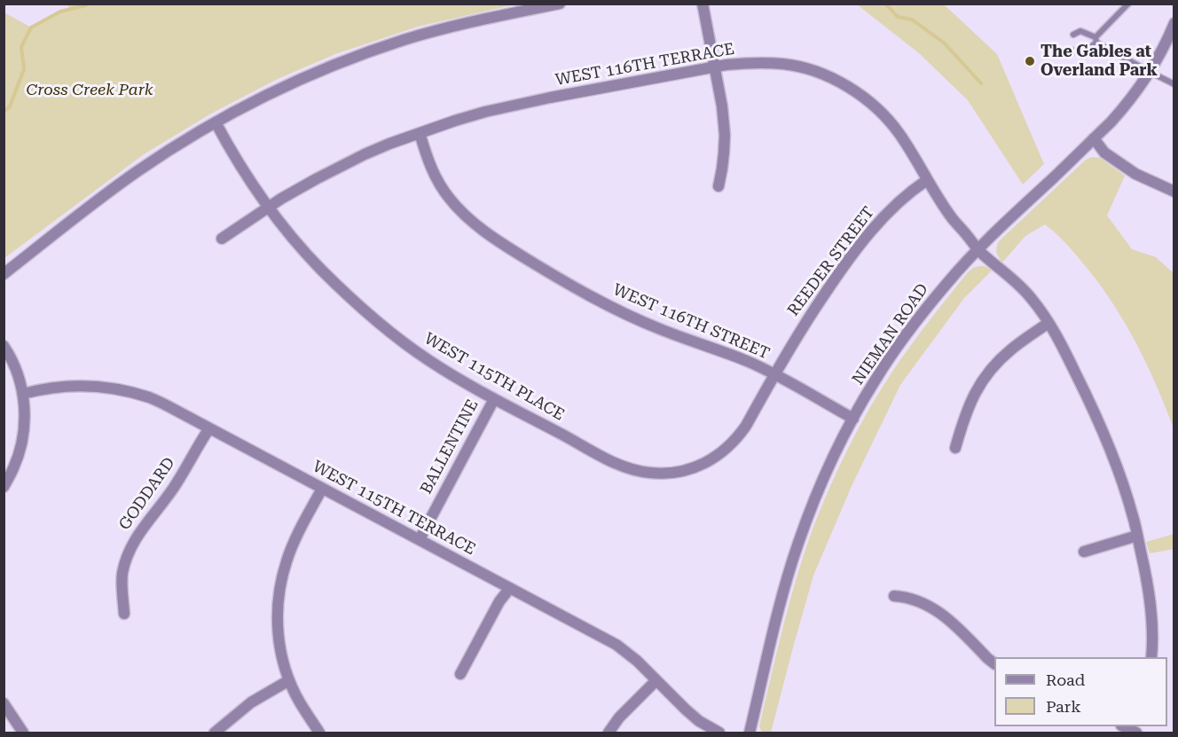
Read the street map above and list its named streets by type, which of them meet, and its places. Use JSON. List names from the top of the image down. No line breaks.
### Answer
{"streets":{"street":["WEST 116TH TERRACE","REEDER STREET","WEST 116TH STREET","NIEMAN ROAD","WEST 115TH PLACE","BALLENTINE","GODDARD","WEST 115TH TERRACE"]},"crossings":[["WEST 116TH TERRACE","REEDER STREET"],["WEST 116TH TERRACE","WEST 116TH STREET"],["WEST 116TH TERRACE","NIEMAN ROAD"],["WEST 116TH TERRACE","WEST 115TH PLACE"],["REEDER STREET","WEST 116TH STREET"],["REEDER STREET","WEST 115TH PLACE"],["WEST 116TH STREET","NIEMAN ROAD"],["WEST 116TH STREET","WEST 115TH PLACE"],["WEST 115TH PLACE","BALLENTINE"],["BALLENTINE","WEST 115TH TERRACE"],["GODDARD","WEST 115TH TERRACE"]],"parks":["Cross Creek Park"],"places":["The Gables at Overland Park"],"legend":["Road","Park"]}
